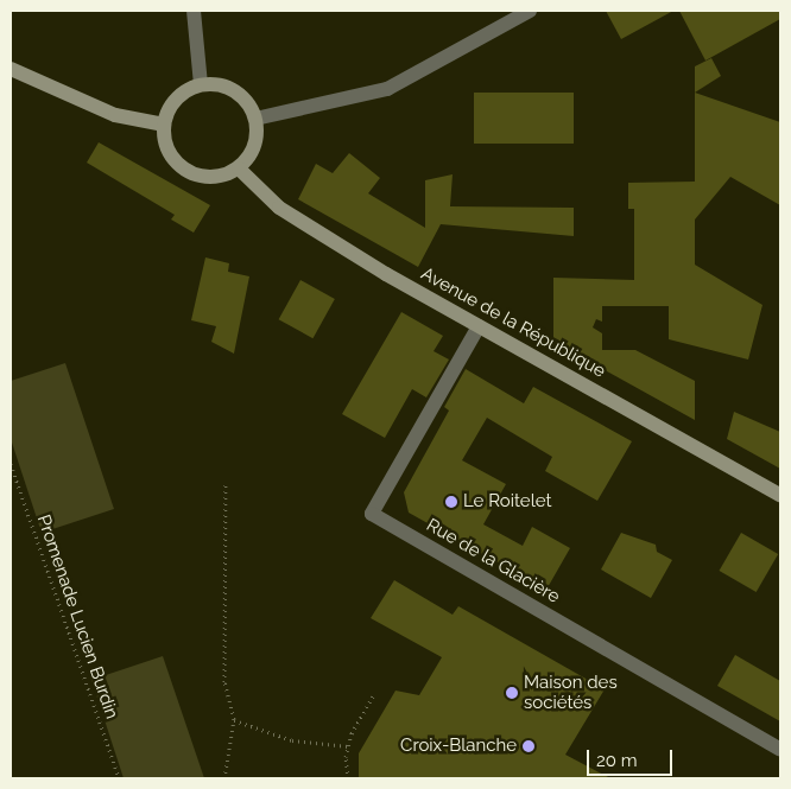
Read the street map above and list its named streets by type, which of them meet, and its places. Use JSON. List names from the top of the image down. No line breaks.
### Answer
{"streets":{"main road":["Avenue de la République"],"street":["Rue de la Glacière"],"path":["Promenade Lucien Burdin"]},"crossings":[["Avenue de la République","Rue de la Glacière"]],"places":["Le Roitelet","Maison des sociétés","Croix-Blanche"],"scale_bar":"20 m"}
